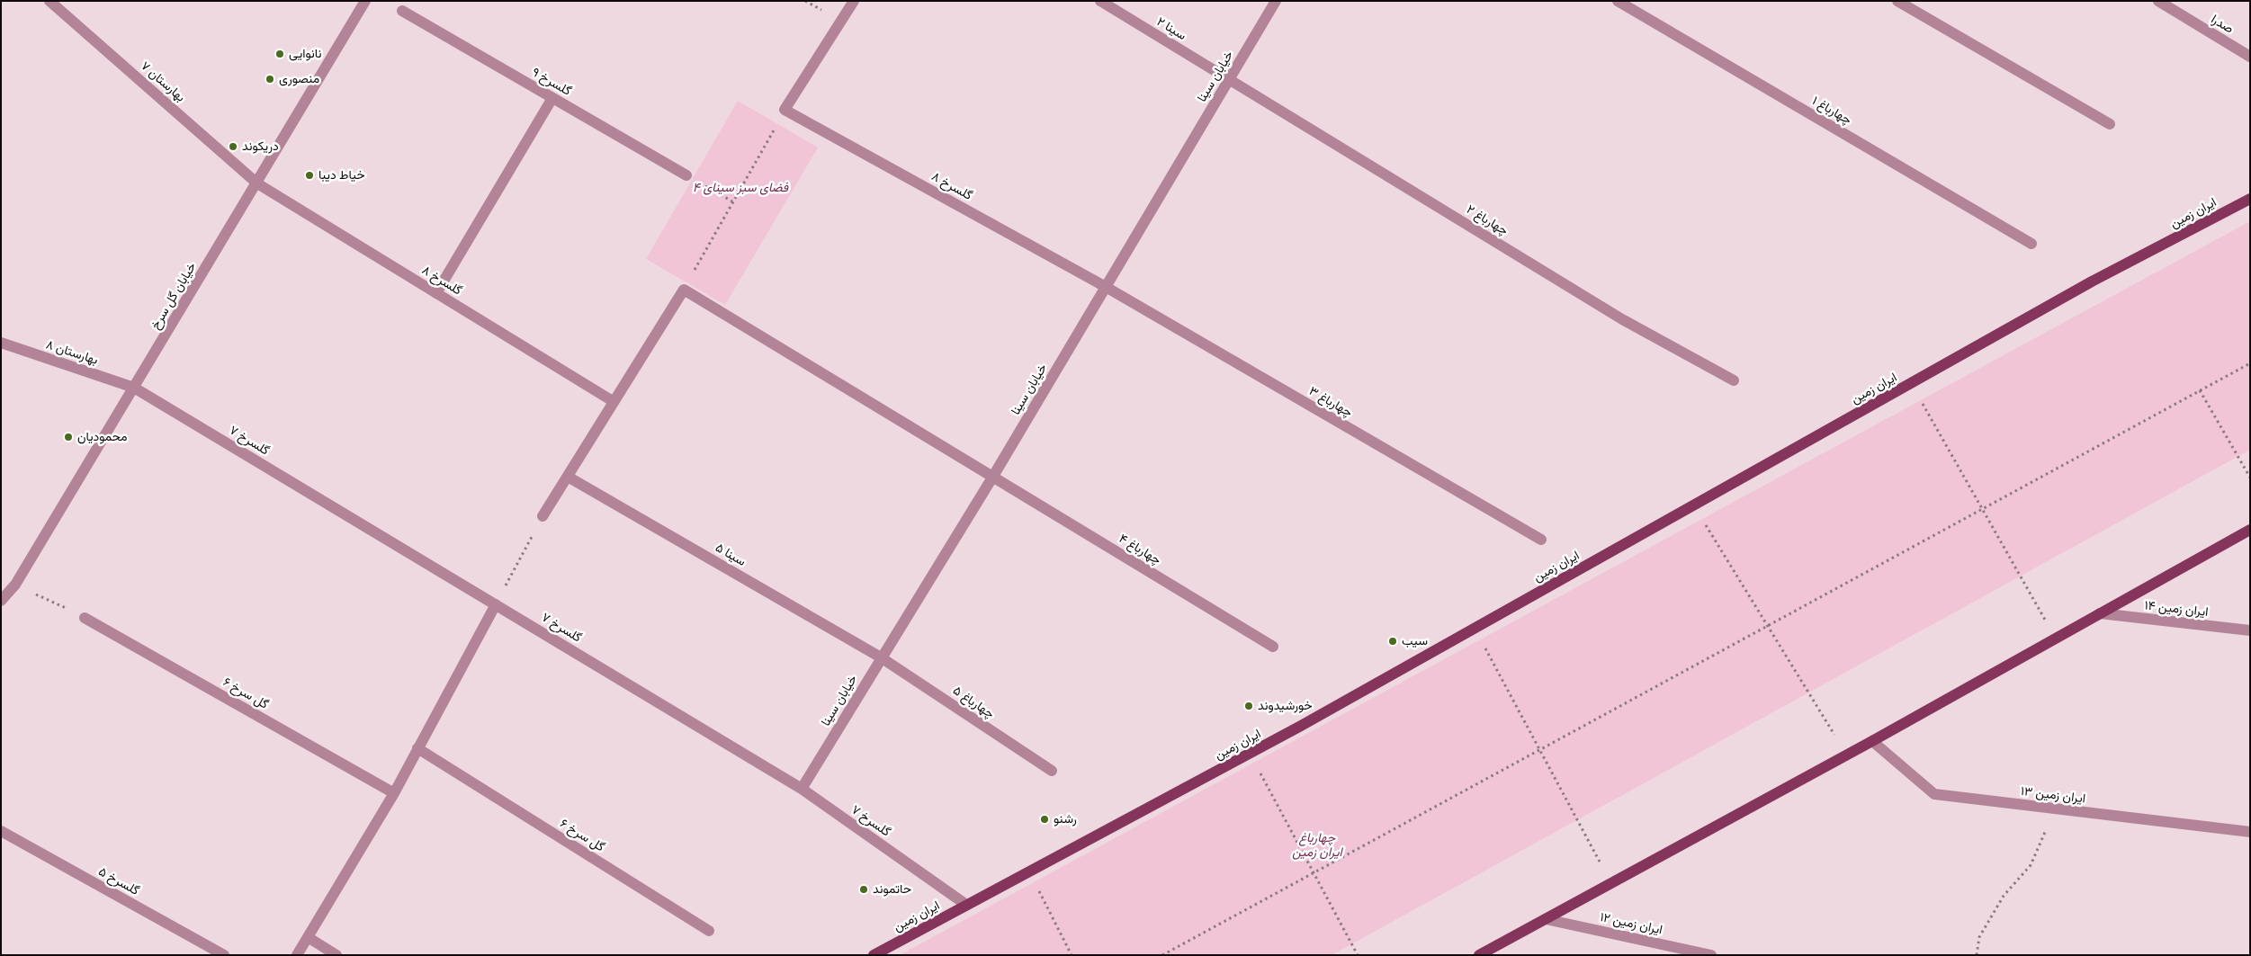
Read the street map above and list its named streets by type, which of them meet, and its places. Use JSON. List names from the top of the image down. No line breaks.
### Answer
{"streets":{"main road":["ایران زمین"],"street":["صدرا","سینا ۲","خیابان سینا","بهارستان ۷","گلسرخ ۹","چهارباغ ۱","گلسرخ ۸","چهارباغ ۲","خیابان گل سرخ","بهارستان ۸","چهارباغ ۳","گلسرخ ۷","چهارباغ ۴","سینا ۵","ایران زمین ۱۴","گل سرخ ۶","چهارباغ ۵","ایران زمین ۱۳","گلسرخ ۵","ایران زمین ۱۲"]},"crossings":[["سینا ۲","خیابان سینا"],["سینا ۲","چهارباغ ۲"],["خیابان سینا","گلسرخ ۸"],["خیابان سینا","چهارباغ ۲"],["خیابان سینا","چهارباغ ۳"],["خیابان سینا","گلسرخ ۷"],["خیابان سینا","چهارباغ ۴"],["خیابان سینا","سینا ۵"],["خیابان سینا","چهارباغ ۵"],["بهارستان ۷","گلسرخ ۸"],["بهارستان ۷","خیابان گل سرخ"],["گلسرخ ۸","خیابان گل سرخ"],["گلسرخ ۸","چهارباغ ۳"],["ایران زمین","گلسرخ ۷"],["خیابان گل سرخ","بهارستان ۸"],["خیابان گل سرخ","گلسرخ ۷"],["بهارستان ۸","گلسرخ ۷"],["سینا ۵","چهارباغ ۵"]],"parks":["فضای سبز سینای ۴","چهارباغ ایران زمین"],"places":["نانوایی","منصوری","دریکوند","خیاط دیبا","محمودیان","سیب","خورشیدوند","رشنو","حاتموند"]}
